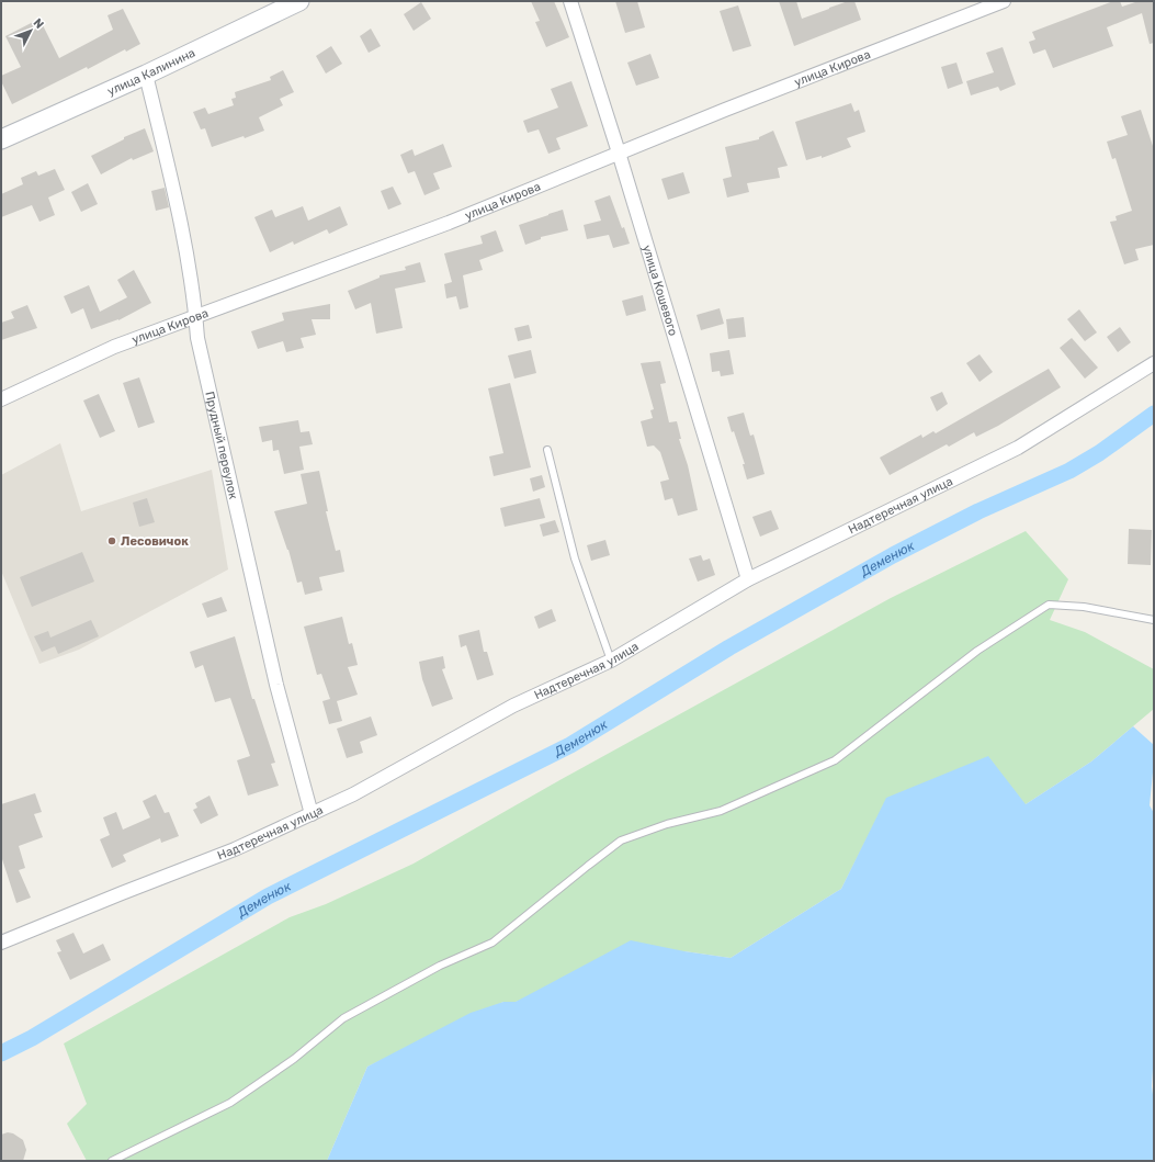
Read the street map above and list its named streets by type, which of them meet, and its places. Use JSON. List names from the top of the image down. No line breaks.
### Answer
{"streets":{"street":["улица Кирова","улица Калинина","улица Кошевого","Прудный переулок","Надтеречная улица"]},"crossings":[["улица Кирова","улица Кошевого"],["улица Кирова","Прудный переулок"],["улица Калинина","Прудный переулок"],["улица Кошевого","Надтеречная улица"],["Прудный переулок","Надтеречная улица"]],"water":["Деменюк"],"places":["Лесовичок"],"north":"top right"}
